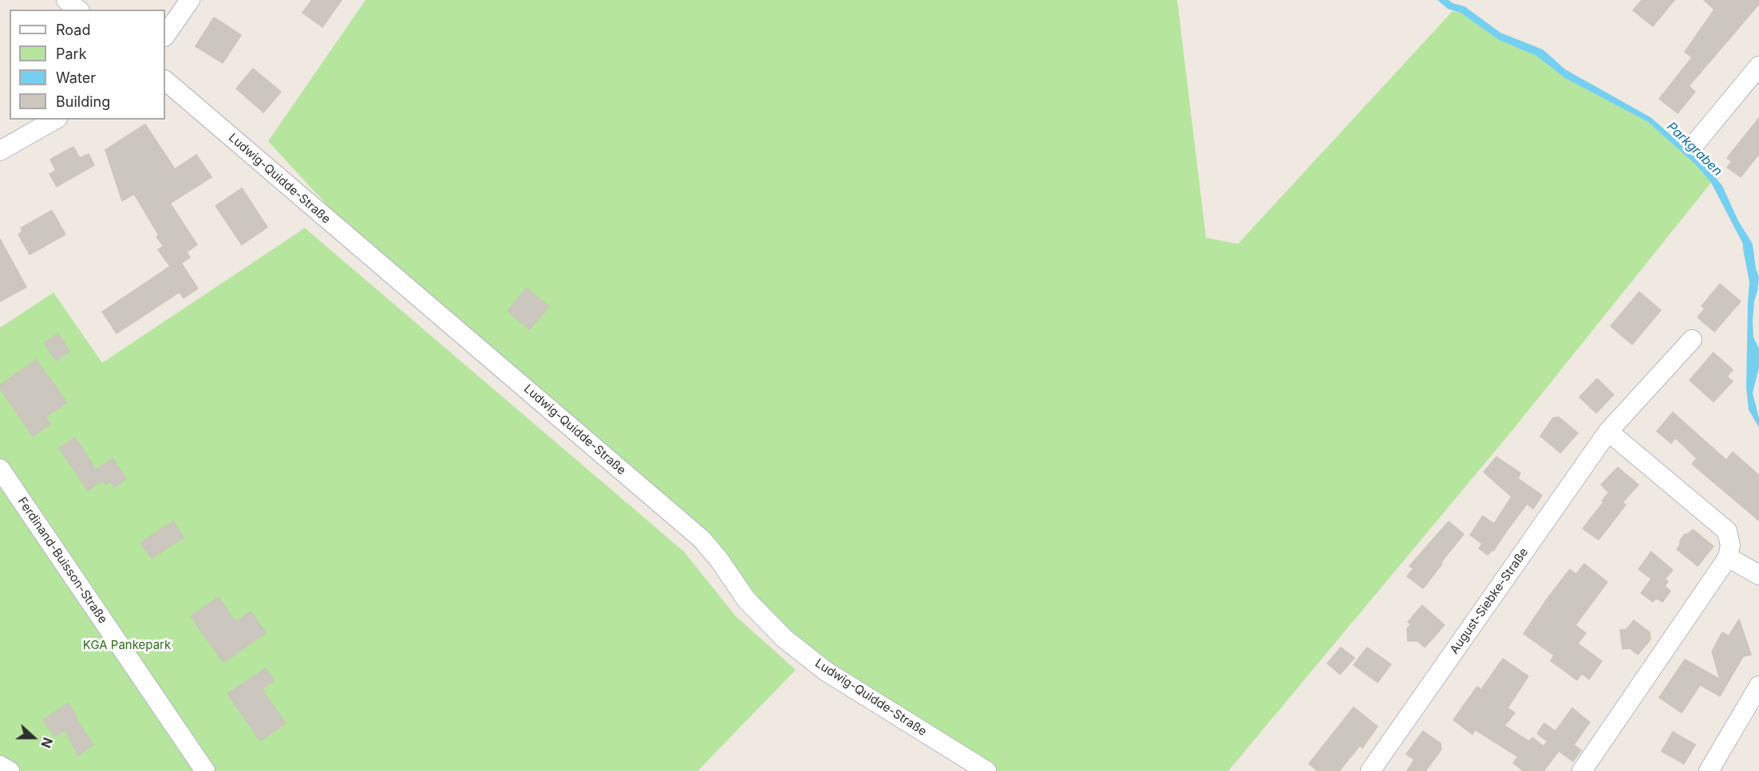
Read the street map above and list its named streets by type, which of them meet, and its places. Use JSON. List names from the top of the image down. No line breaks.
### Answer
{"streets":{"street":["Ludwig-Quidde-Straße","Ferdinand-Buisson-Straße","August-Siebke-Straße"]},"water":["Parkgraben"],"parks":["KGA Pankepark"],"legend":["Road","Park","Water","Building"],"north":"right"}
